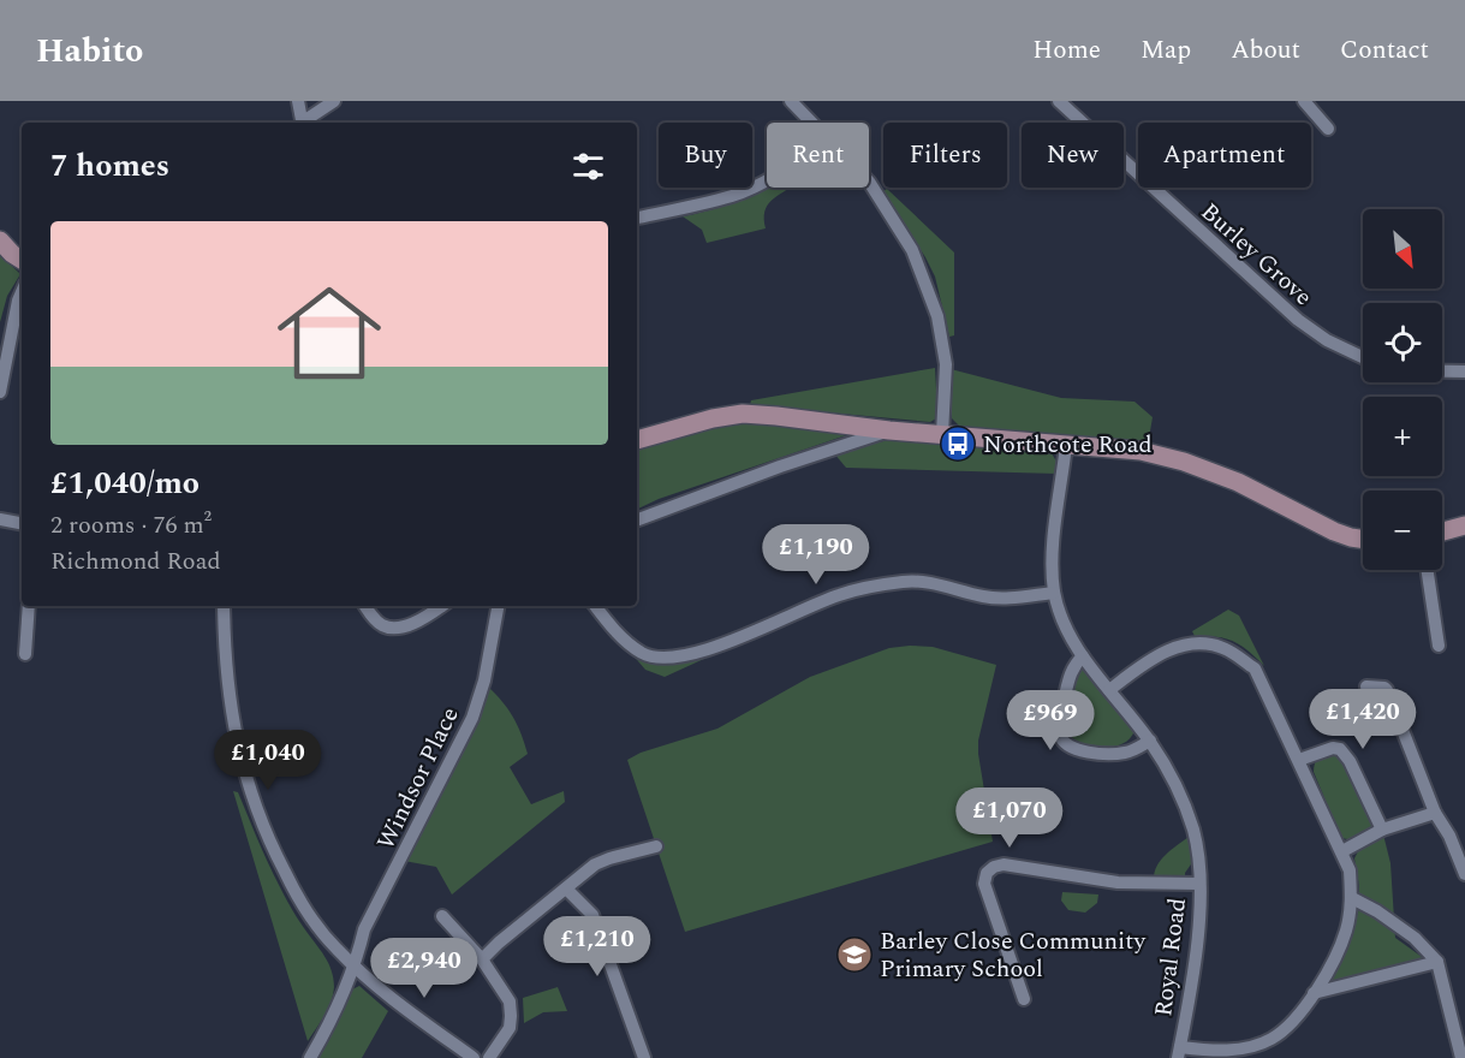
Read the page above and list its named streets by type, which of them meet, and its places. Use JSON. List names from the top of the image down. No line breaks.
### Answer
{"streets":{"street":["Burley Grove","Windsor Place","Royal Road"]},"places":{"bus stop":["Northcote Road"],"school or university":["Barley Close Community Primary School"]},"north":"bottom right","page":{"header":"Habito","nav":["Home","Map","About","Contact"],"chip":["Buy","Rent","Filters","New","Apartment"],"heading":"7 homes","map_buttons":["+","−"],"list":[{"name":"£1,040/mo","note":"2 rooms · 76 m² · Richmond Road"}],"price":["£1,190","£1,420","£969","£1,040","£1,070","£1,210","£2,940"]}}
